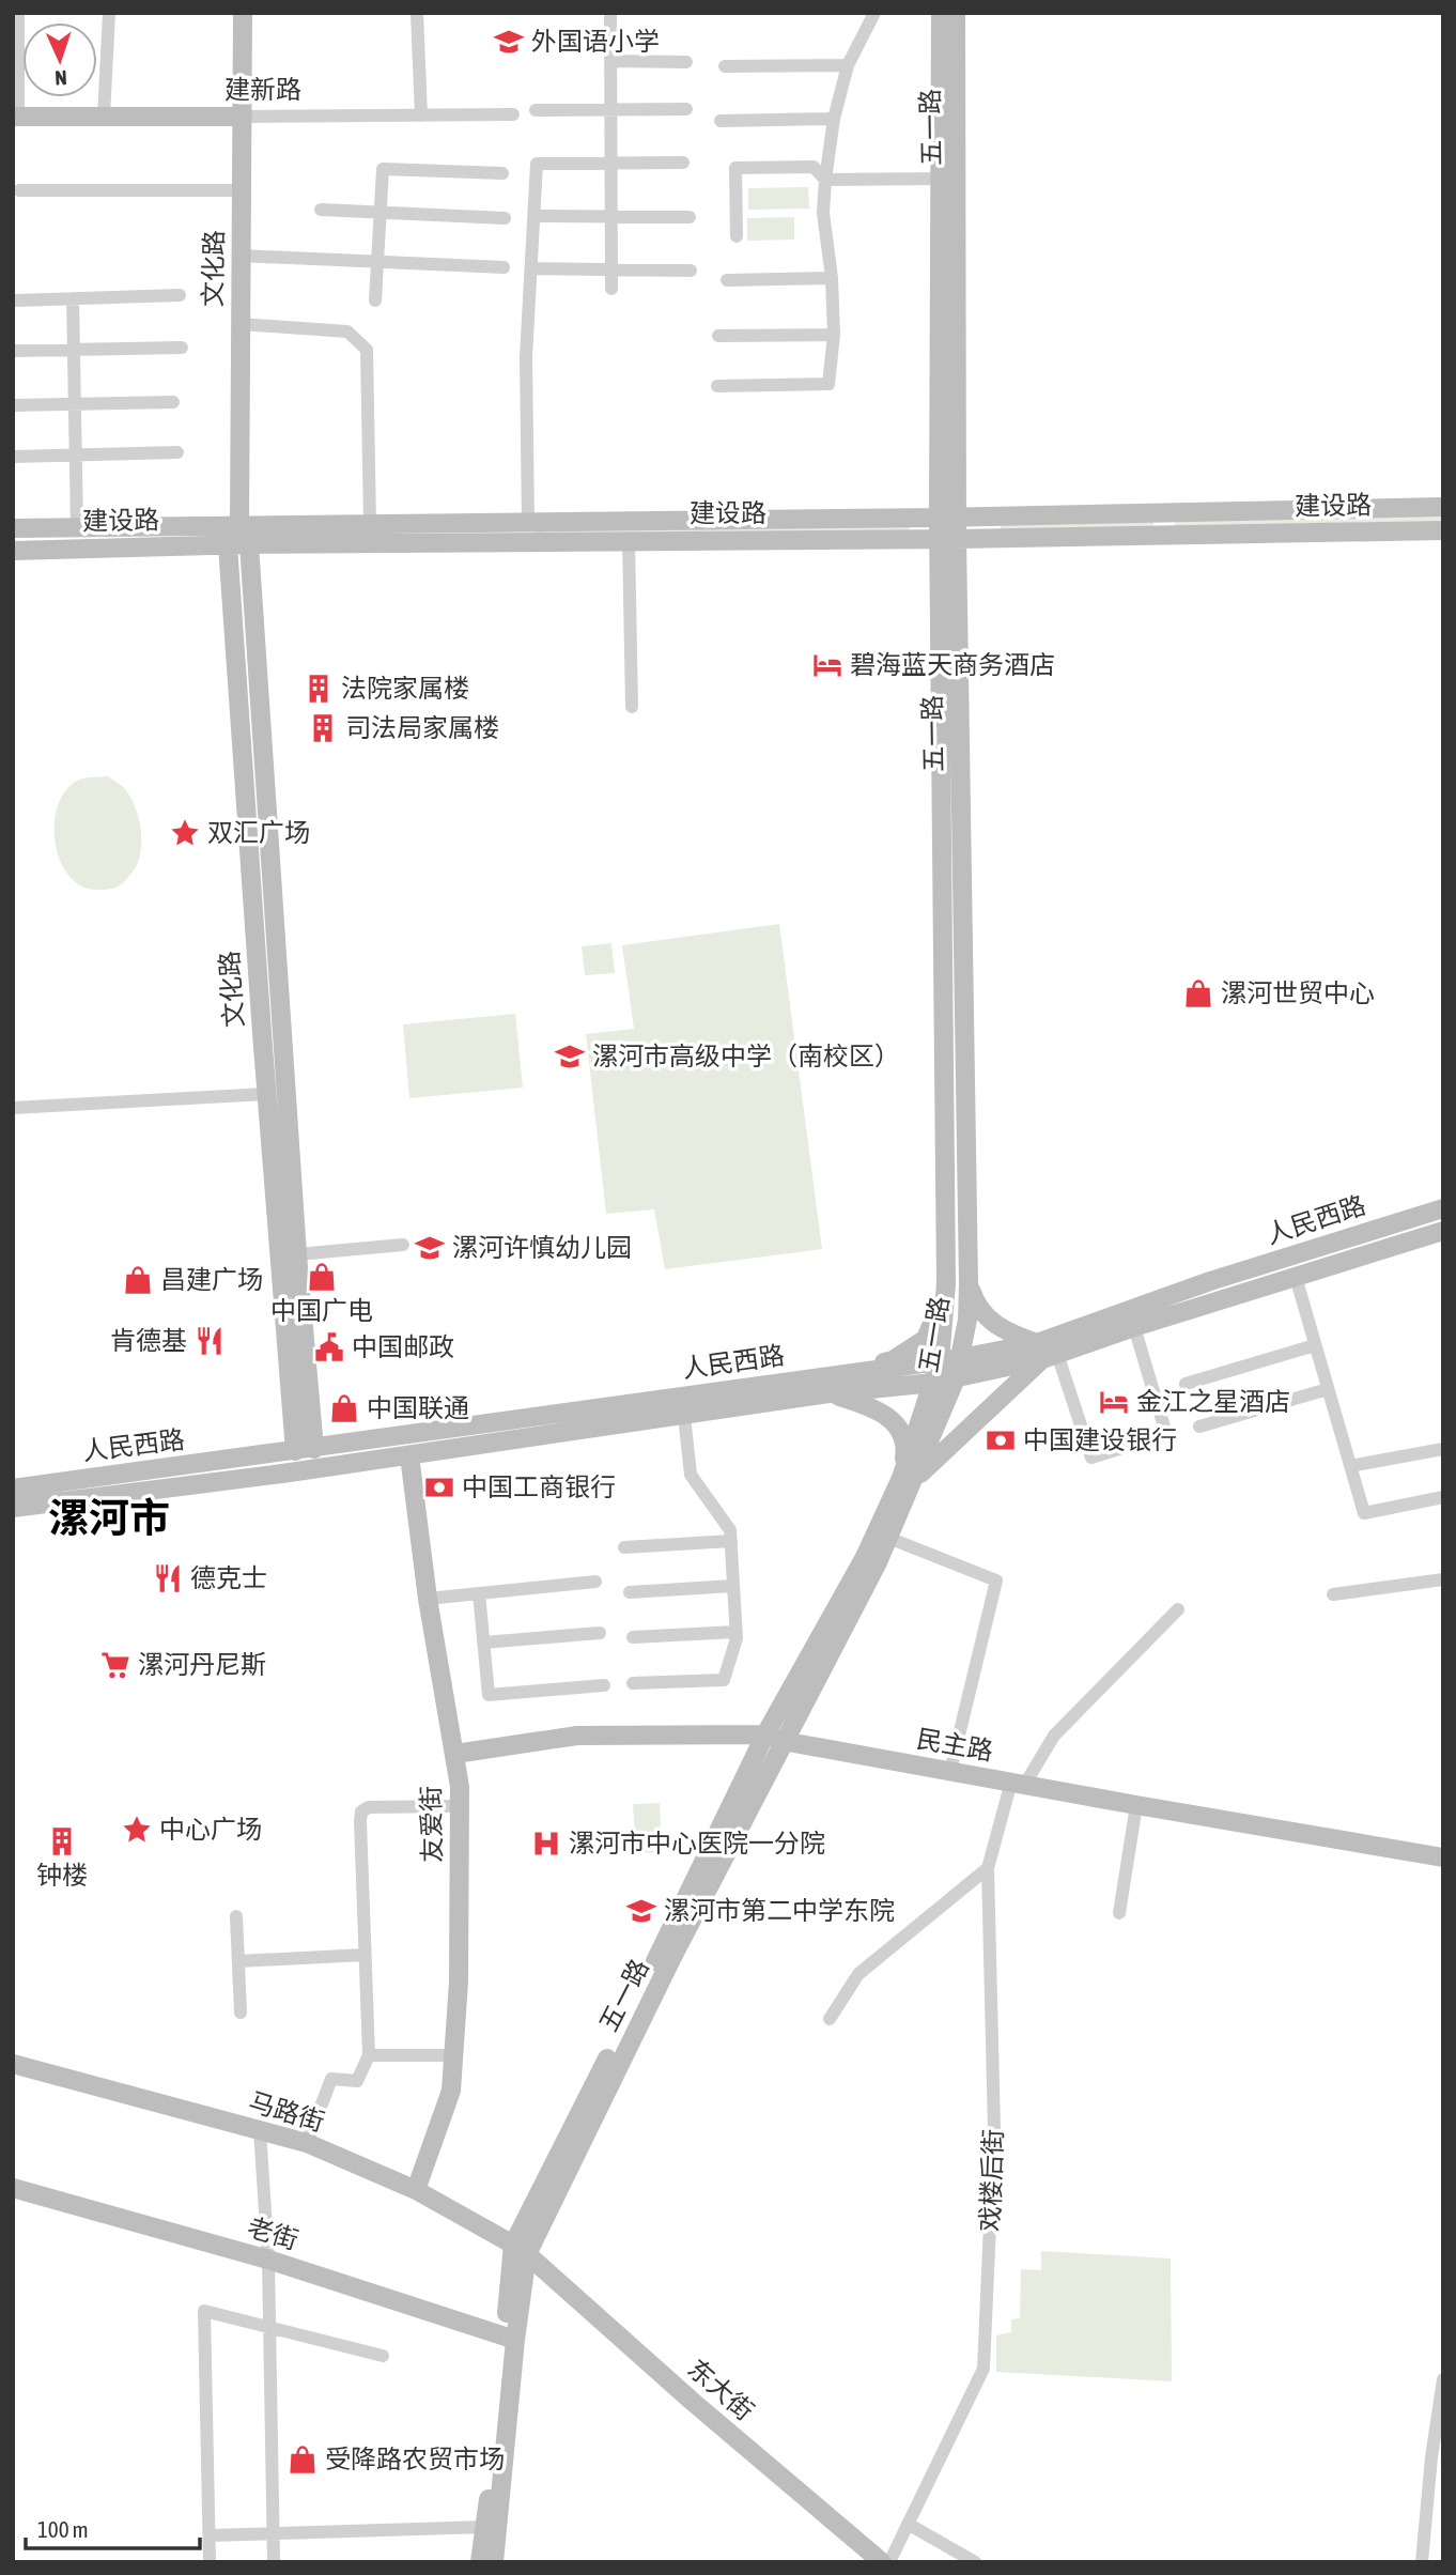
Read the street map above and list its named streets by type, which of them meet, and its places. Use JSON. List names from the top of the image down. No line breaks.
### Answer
{"streets":{"street":["建新路","五一路","文化路","建设路","人民西路","民主路","友爱街","马路街","戏楼后街","老街","东大街"]},"crossings":[["建新路","文化路"],["五一路","建设路"],["五一路","人民西路"],["五一路","民主路"],["五一路","马路街"],["五一路","老街"],["五一路","东大街"],["文化路","建设路"],["文化路","人民西路"],["人民西路","友爱街"],["民主路","友爱街"],["民主路","戏楼后街"],["友爱街","马路街"],["马路街","东大街"]],"districts":["漯河市"],"places":{"school or university":["外国语小学","漯河市高级中学（南校区）","漯河许慎幼儿园","漯河市第二中学东院"],"hotel":["碧海蓝天商务酒店","金江之星酒店"],"building":["法院家属楼","司法局家属楼","钟楼"],"place":["双汇广场","中心广场"],"shop":["漯河世贸中心","中国广电","昌建广场","中国联通","受降路农贸市场"],"restaurant":["肯德基","德克士"],"public building":["中国邮政"],"bank":["中国建设银行","中国工商银行"],"supermarket":["漯河丹尼斯"],"hospital":["漯河市中心医院一分院"]},"scale_bar":"100 m","north":"bottom"}
